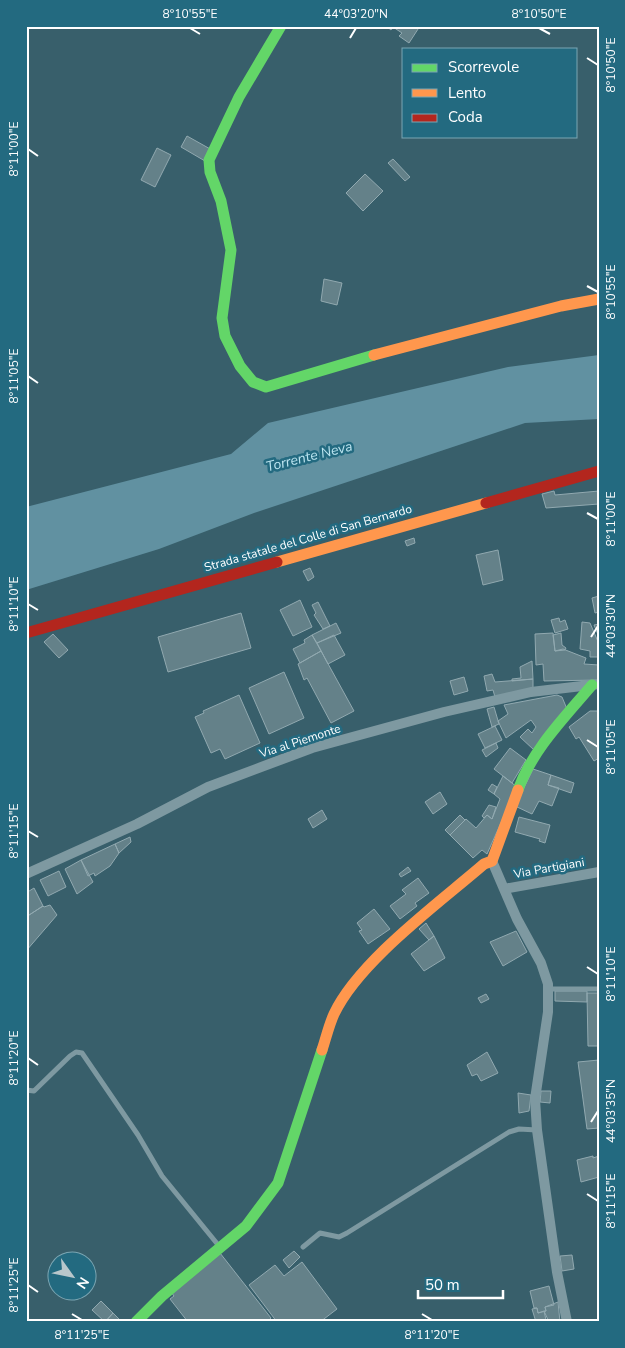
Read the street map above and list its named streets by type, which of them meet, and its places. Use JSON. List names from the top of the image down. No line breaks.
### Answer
{"streets":{"street":["Strada statale del Colle di San Bernardo","Via al Piemonte","Via Partigiani"]},"water":["Torrente Neva"],"legend":["Scorrevole","Lento","Coda"],"scale_bar":"50 m","north":"bottom right","coordinates":["8°10'55\"E","44°03'20\"N","8°10'50\"E","8°11'00\"E","8°11'05\"E","8°11'10\"E","44°03'30\"N","8°11'15\"E","8°11'20\"E","44°03'35\"N","8°11'25\"E"]}
